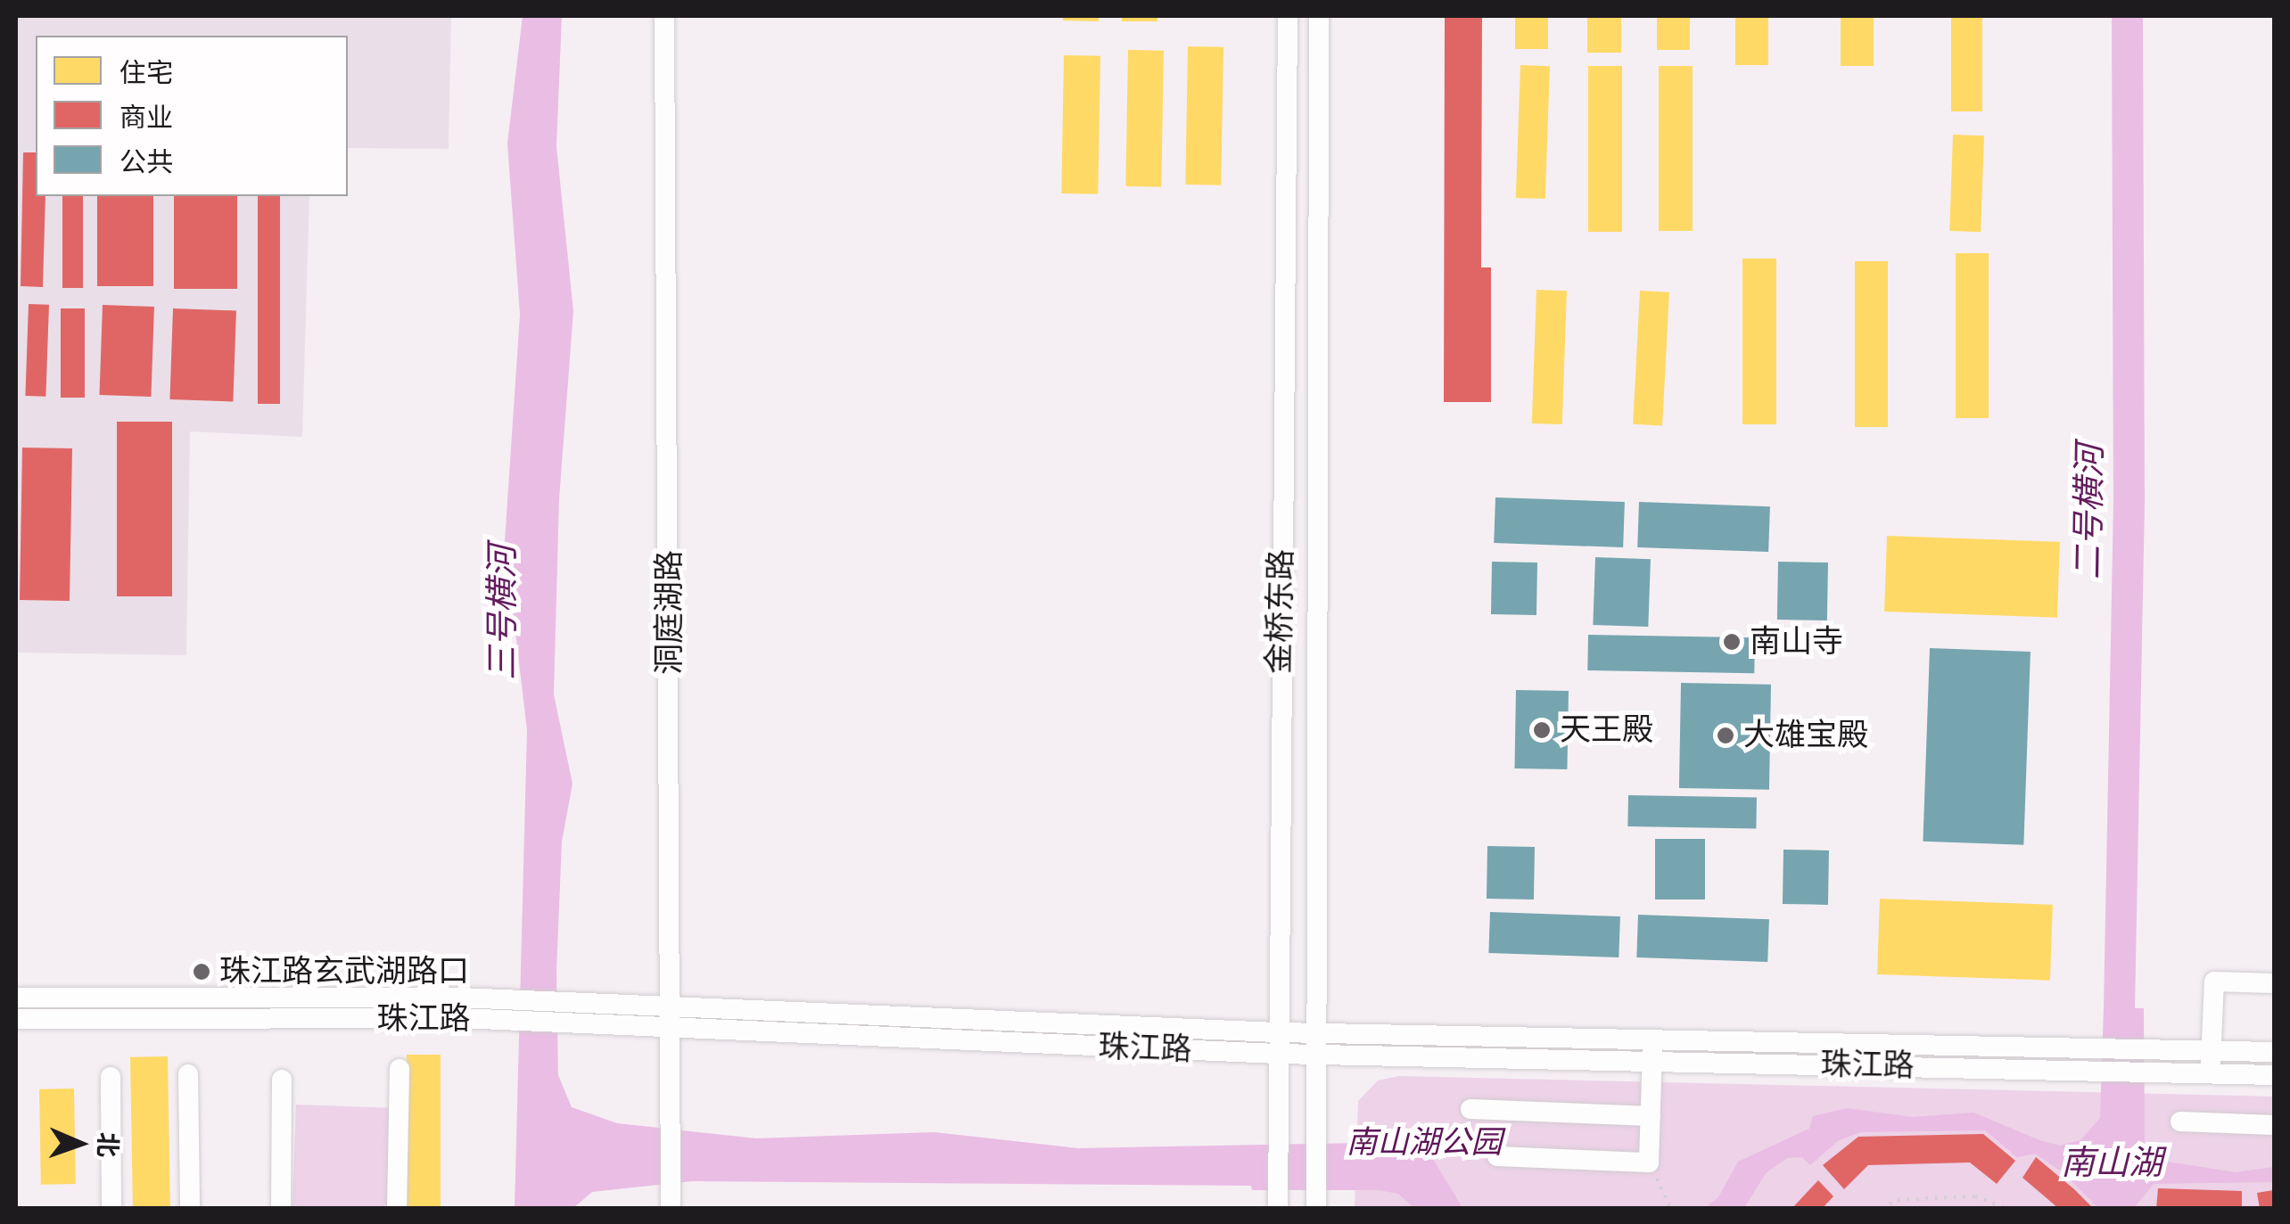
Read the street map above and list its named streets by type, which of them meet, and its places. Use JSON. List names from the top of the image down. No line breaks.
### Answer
{"streets":{"street":["金桥东路","洞庭湖路","珠江路"]},"crossings":[["金桥东路","珠江路"],["洞庭湖路","珠江路"]],"water":["二号横河","三号横河","南山湖"],"parks":["南山湖公园"],"places":["南山寺","天王殿","大雄宝殿","珠江路玄武湖路口"],"legend":["住宅","商业","公共"],"north":"right"}
